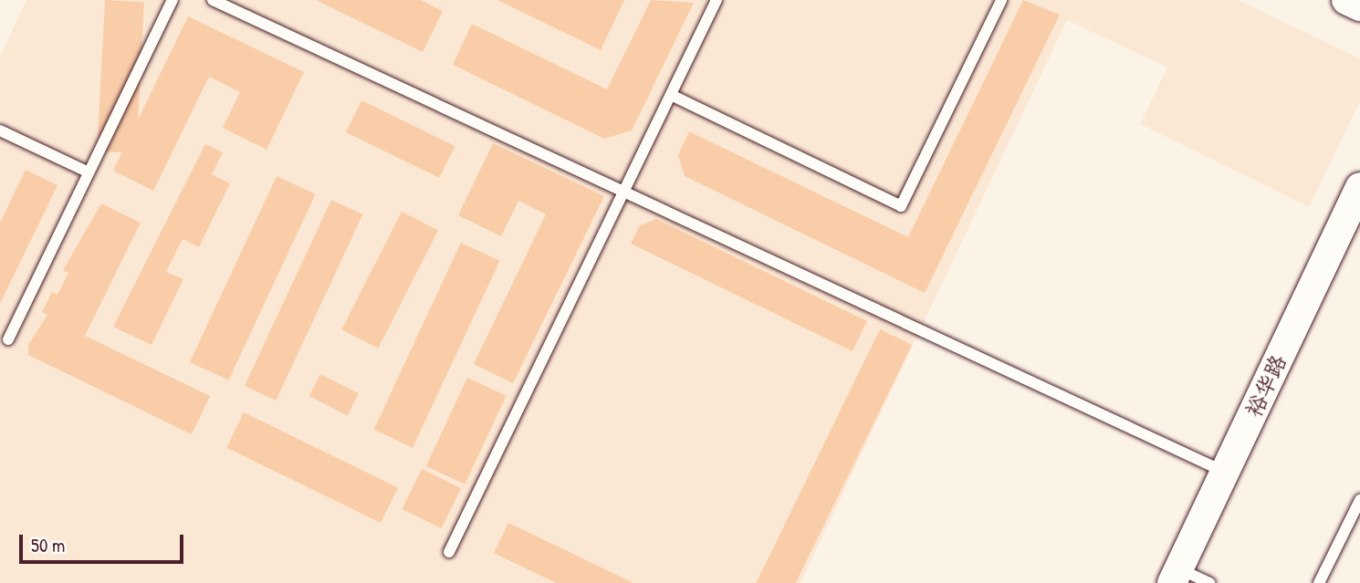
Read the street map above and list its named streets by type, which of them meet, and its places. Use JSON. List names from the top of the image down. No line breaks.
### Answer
{"streets":{"street":["裕华路"]},"scale_bar":"50 m"}
